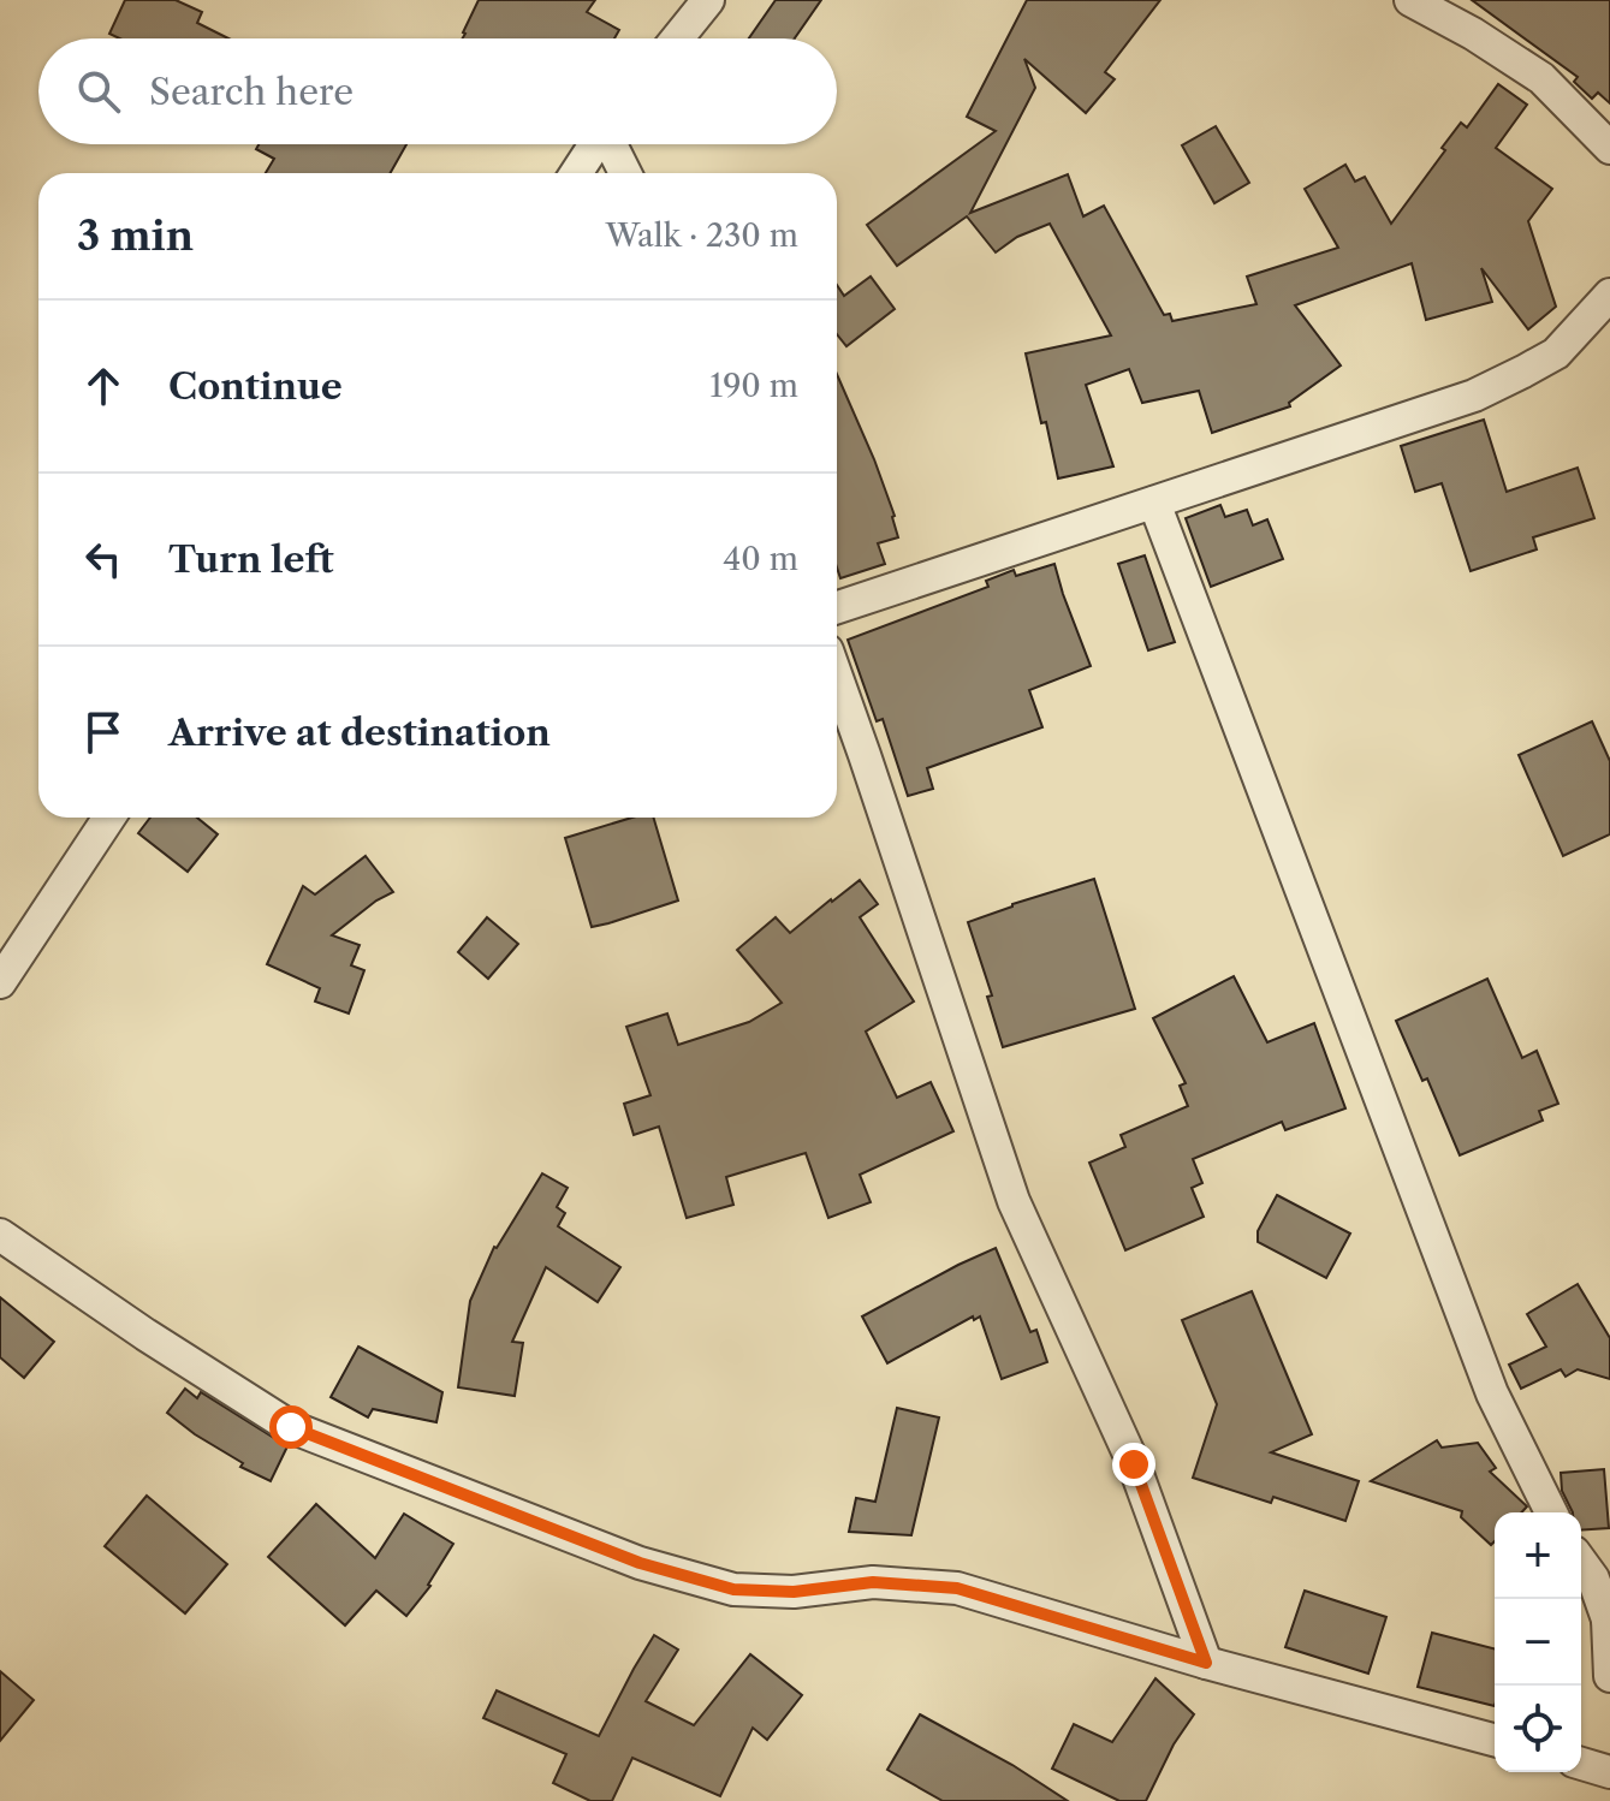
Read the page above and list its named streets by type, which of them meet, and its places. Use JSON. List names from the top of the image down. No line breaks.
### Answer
{"page":{"search":"Search here","heading":["3 min","Walk · 230 m"],"list":[["Continue","190 m"],["Turn left","40 m"],"Arrive at destination"],"map_buttons":["+","−"]}}
